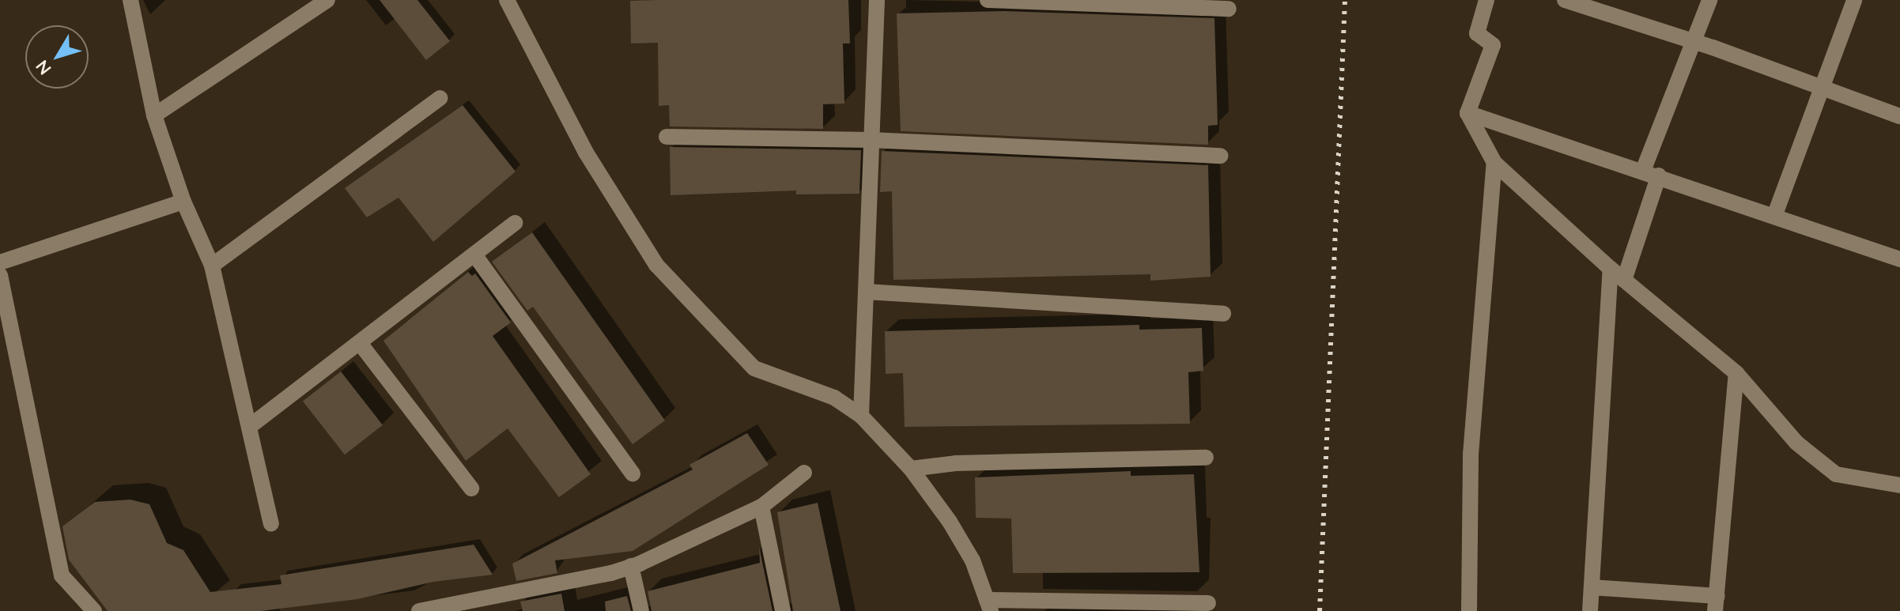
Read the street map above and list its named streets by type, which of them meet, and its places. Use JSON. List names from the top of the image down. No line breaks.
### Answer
{"north":"bottom left"}
